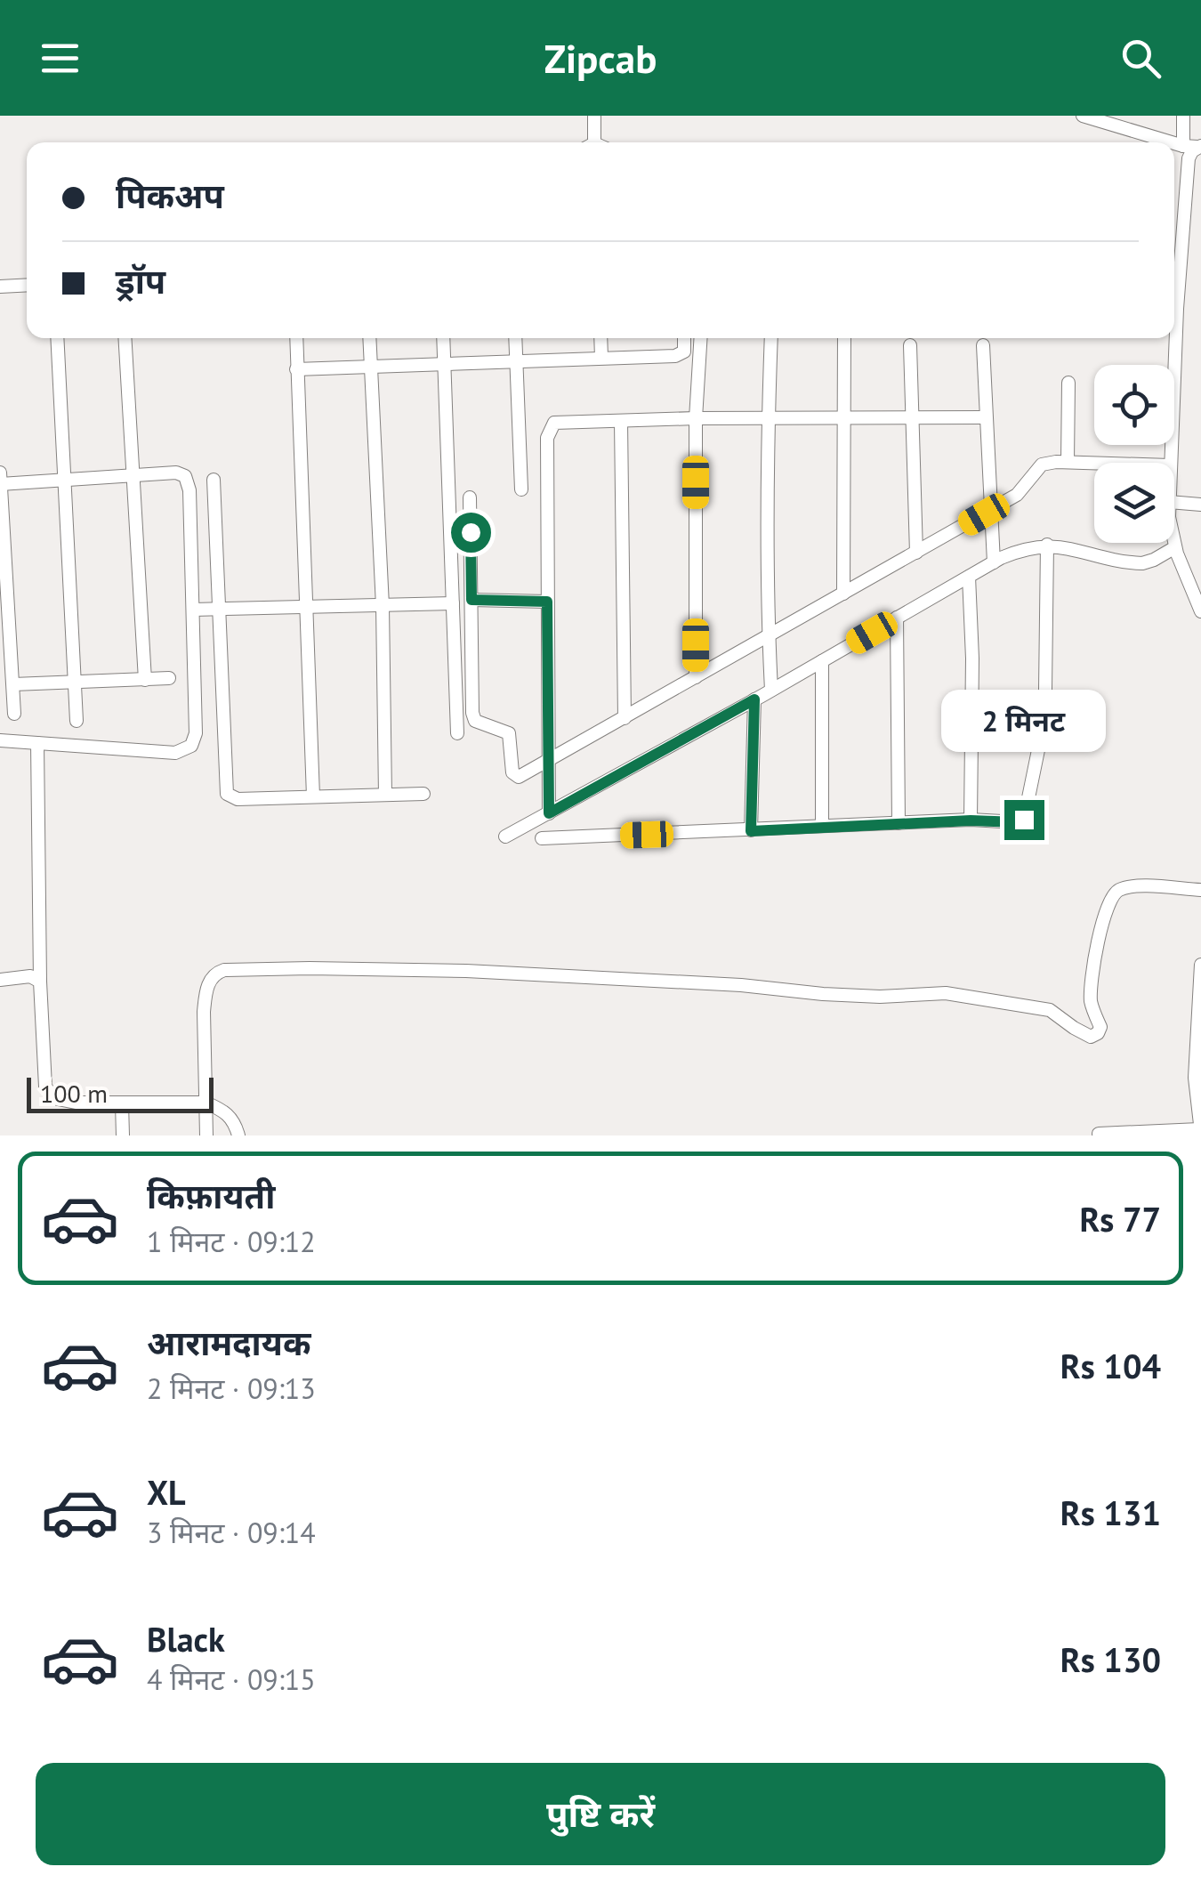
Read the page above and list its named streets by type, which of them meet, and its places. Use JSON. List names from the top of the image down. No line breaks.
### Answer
{"scale_bar":"100 m","page":{"header":"Zipcab","banner":["पिकअप","ड्रॉप"],"bubble":"2 मिनट","scale":"100 m","list":[{"name":"किफ़ायती","note":"1 मिनट · 09:12","value":"Rs 77"},{"name":"आरामदायक","note":"2 मिनट · 09:13","value":"Rs 104"},{"name":"XL","note":"3 मिनट · 09:14","value":"Rs 131"},{"name":"Black","note":"4 मिनट · 09:15","value":"Rs 130"}],"buttons":"पुष्टि करें"}}
